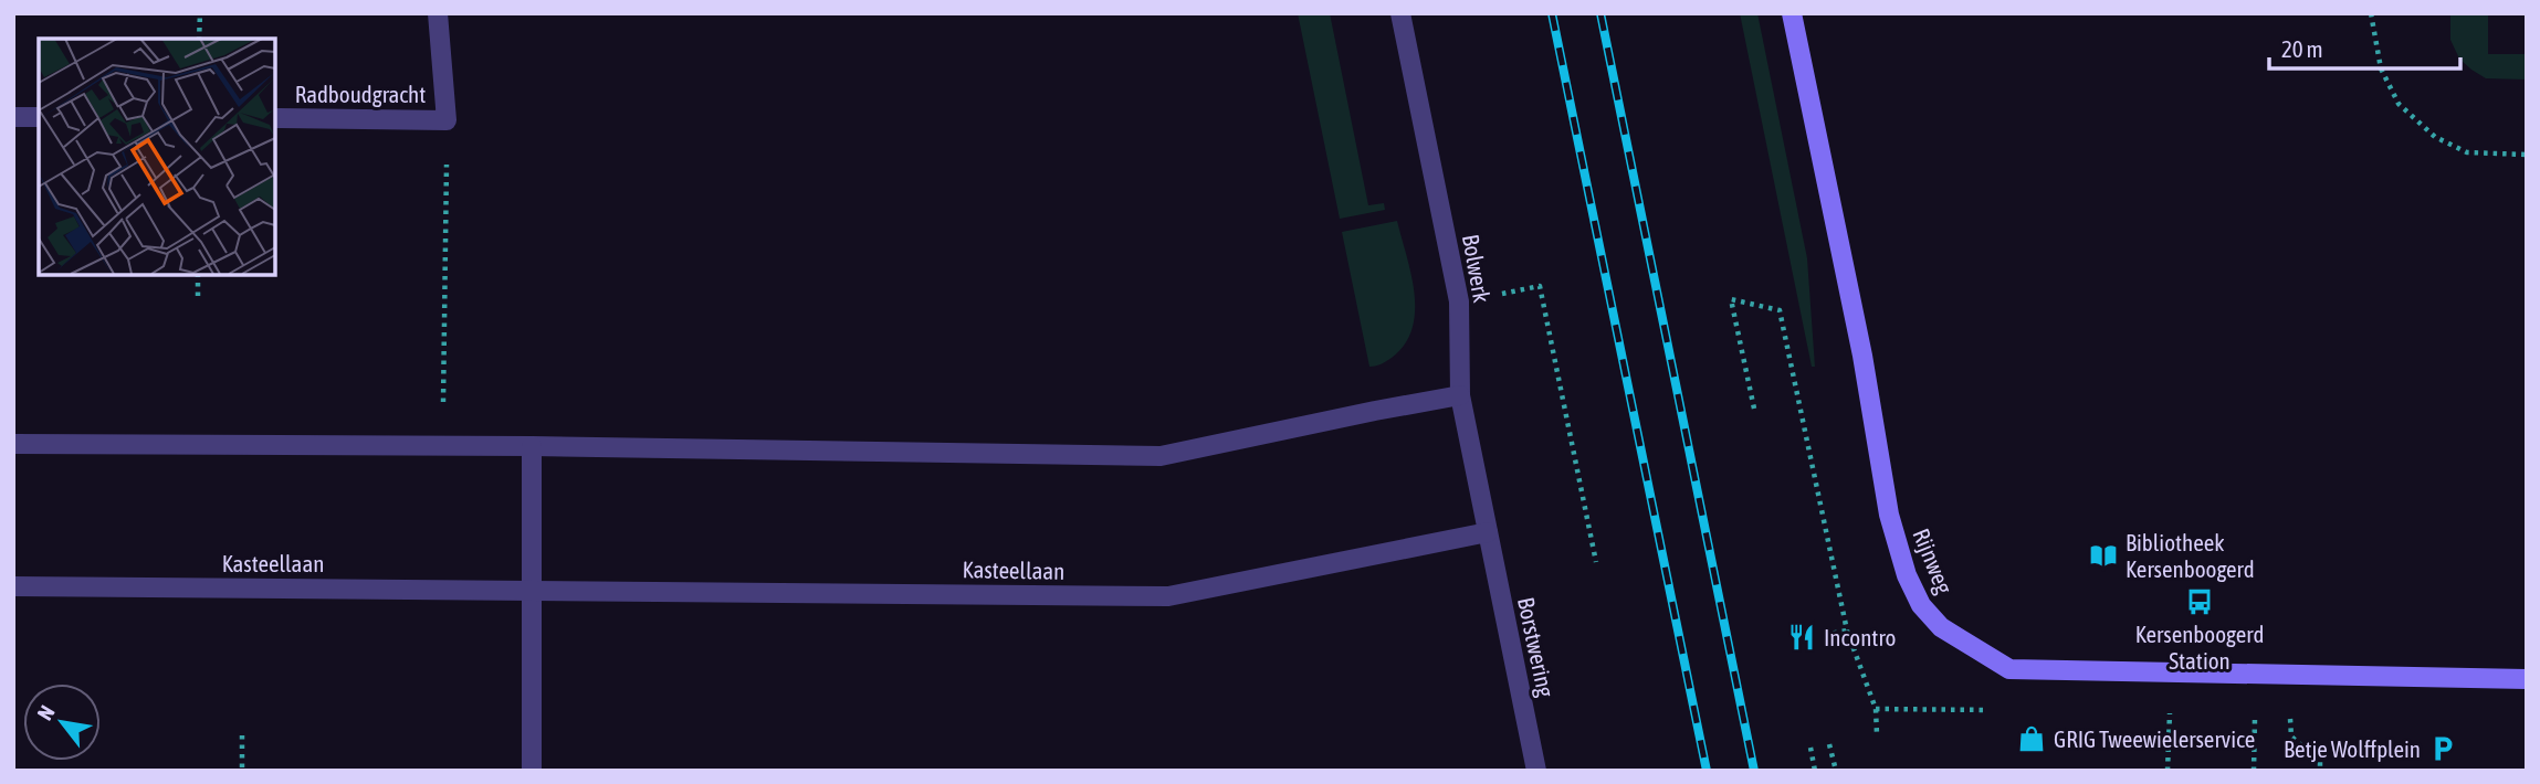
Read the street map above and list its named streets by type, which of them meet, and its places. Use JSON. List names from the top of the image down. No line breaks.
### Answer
{"streets":{"street":["Radboudgracht","Bolwerk","Rijnweg","Kasteellaan","Borstwering"]},"crossings":[["Bolwerk","Kasteellaan"],["Bolwerk","Borstwering"],["Kasteellaan","Borstwering"]],"places":{"library":["Bibliotheek Kersenboogerd"],"bus stop":["Kersenboogerd Station"],"restaurant":["Incontro"],"shop":["GRIG Tweewielerservice"],"parking":["Betje Wolffplein"]},"scale_bar":"20 m","north":"top left"}
